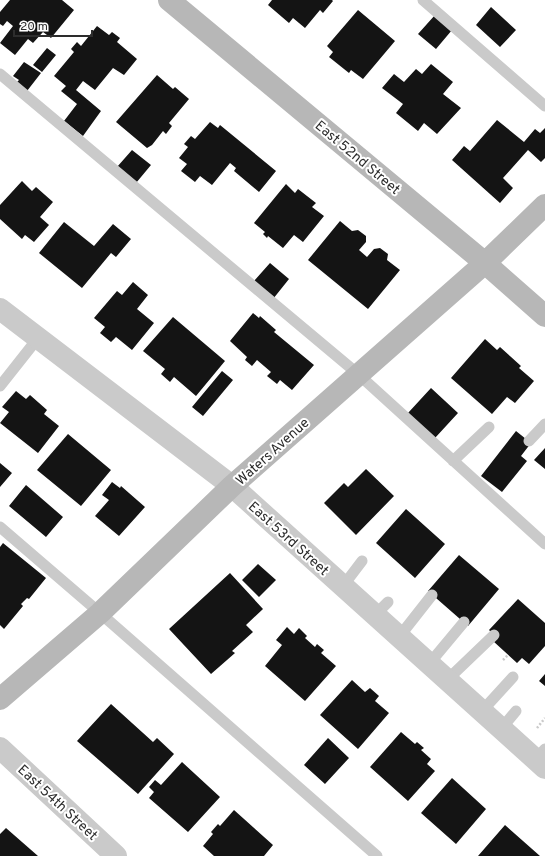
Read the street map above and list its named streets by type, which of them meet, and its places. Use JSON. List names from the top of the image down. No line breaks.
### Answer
{"streets":{"main road":["East 52nd Street","Waters Avenue"],"street":["East 53rd Street","East 54th Street"]},"crossings":[["East 52nd Street","Waters Avenue"],["Waters Avenue","East 53rd Street"]],"scale_bar":"20 m"}
